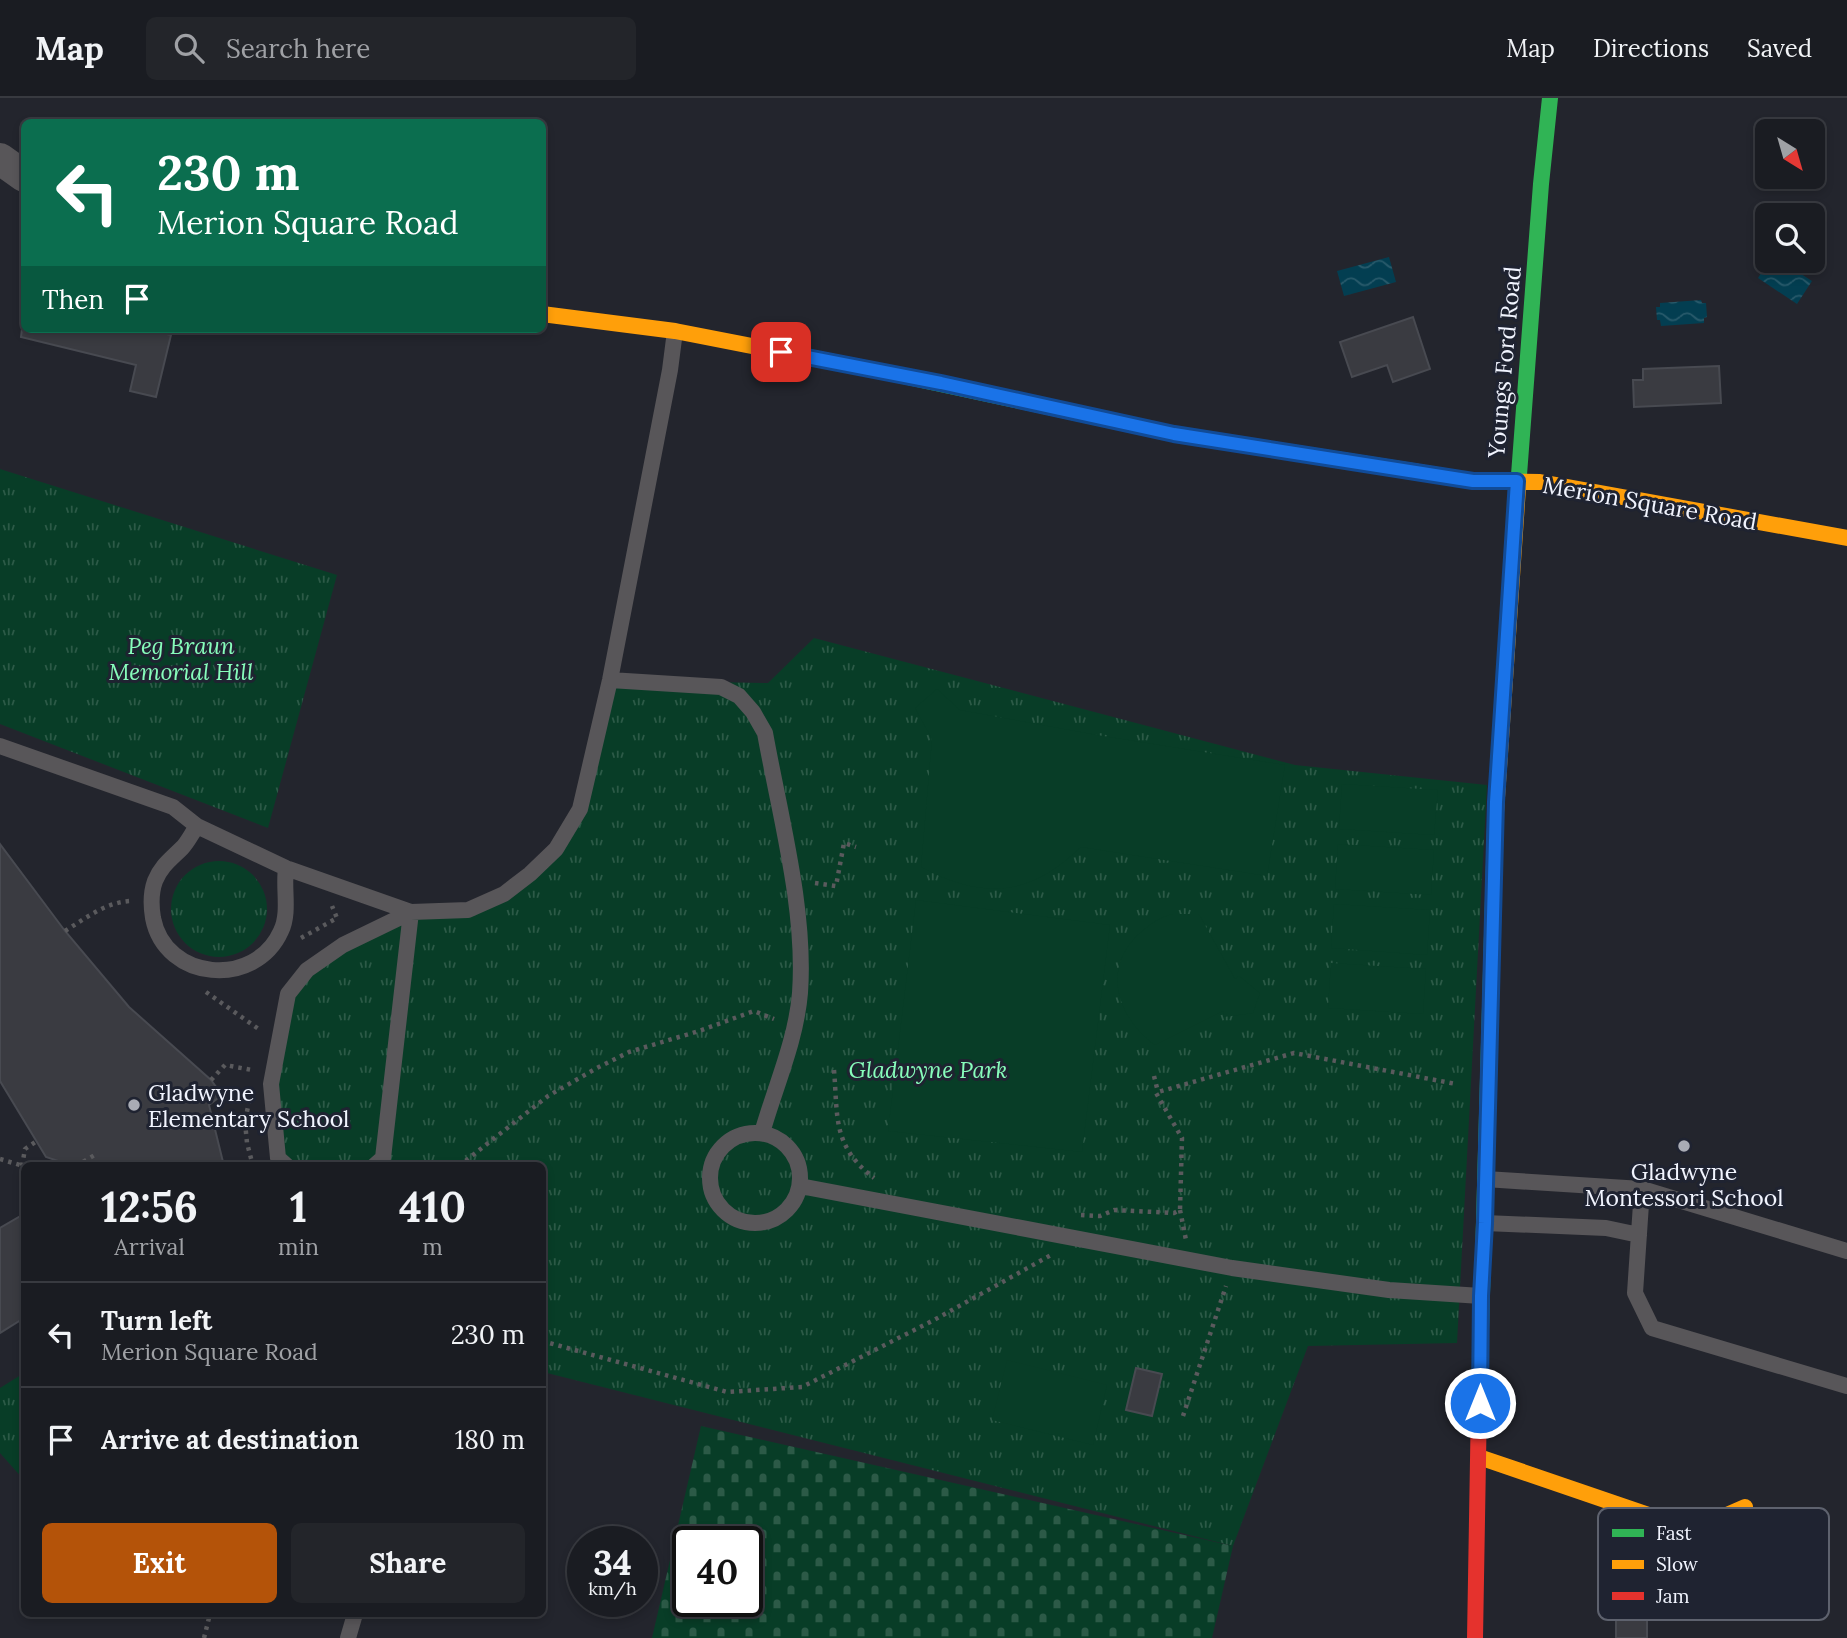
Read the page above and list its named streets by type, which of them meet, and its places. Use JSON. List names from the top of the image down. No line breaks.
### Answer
{"streets":{"street":["Youngs Ford Road","Merion Square Road"]},"crossings":[["Youngs Ford Road","Merion Square Road"]],"parks":["Peg Braun Memorial Hill","Gladwyne Park"],"places":["Gladwyne Elementary School","Gladwyne Montessori School"],"legend":["Fast","Slow","Jam"],"north":"bottom right","page":{"header":"Map","search":"Search here","nav":["Map","Directions","Saved"],"turn":["230 m","Merion Square Road"],"then":"Then","eta":["12:56","Arrival","1","min","410","m"],"list":[{"name":"Turn left","note":"Merion Square Road","value":"230 m"},{"name":"Arrive at destination","value":"180 m"}],"buttons":["Exit","Share"],"speed":"34 km/h","limit":"40"}}
